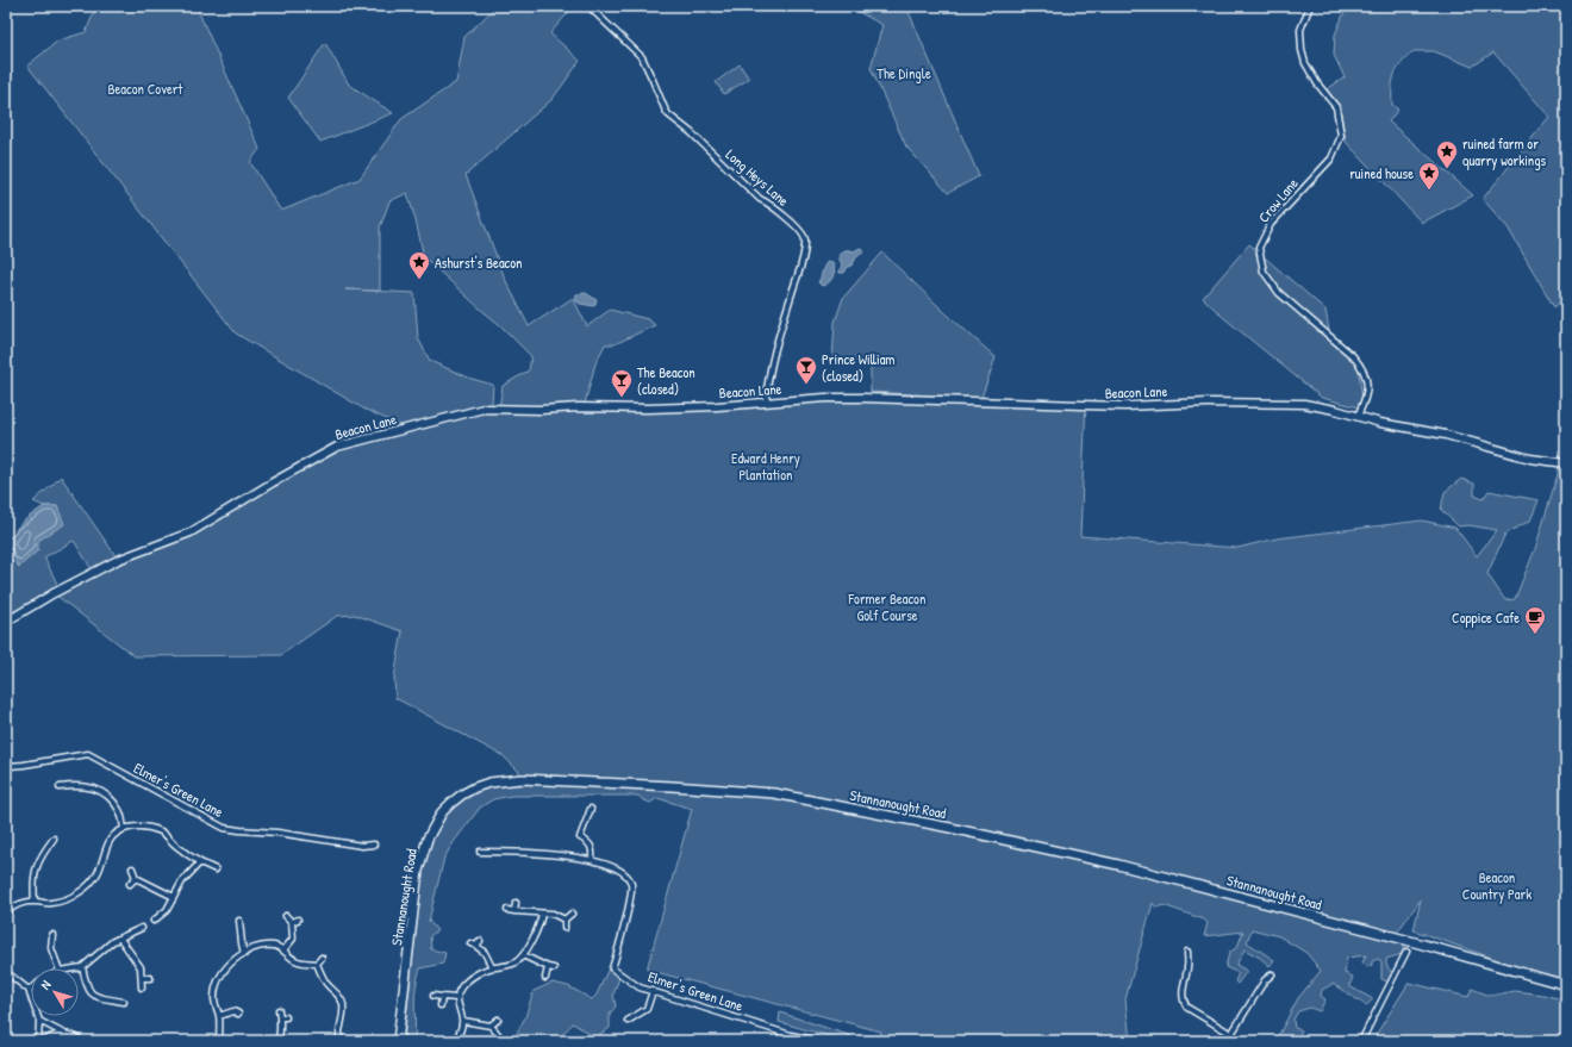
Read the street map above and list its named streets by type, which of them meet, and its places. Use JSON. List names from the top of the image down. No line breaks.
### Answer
{"streets":{"main road":["Stannanought Road"],"street":["Long Heys Lane","Crow Lane","Beacon Lane","Elmer's Green Lane"]},"crossings":[["Long Heys Lane","Beacon Lane"],["Crow Lane","Beacon Lane"]],"parks":["The Dingle","Beacon Covert","Edward Henry Plantation","Former Beacon Golf Course","Beacon Country Park"],"places":{"place":["ruined farm or quarry workings","ruined house","Ashurst's Beacon"],"bar":["Prince William (closed)","The Beacon (closed)"],"cafe":["Coppice Cafe"]},"north":"top left"}
